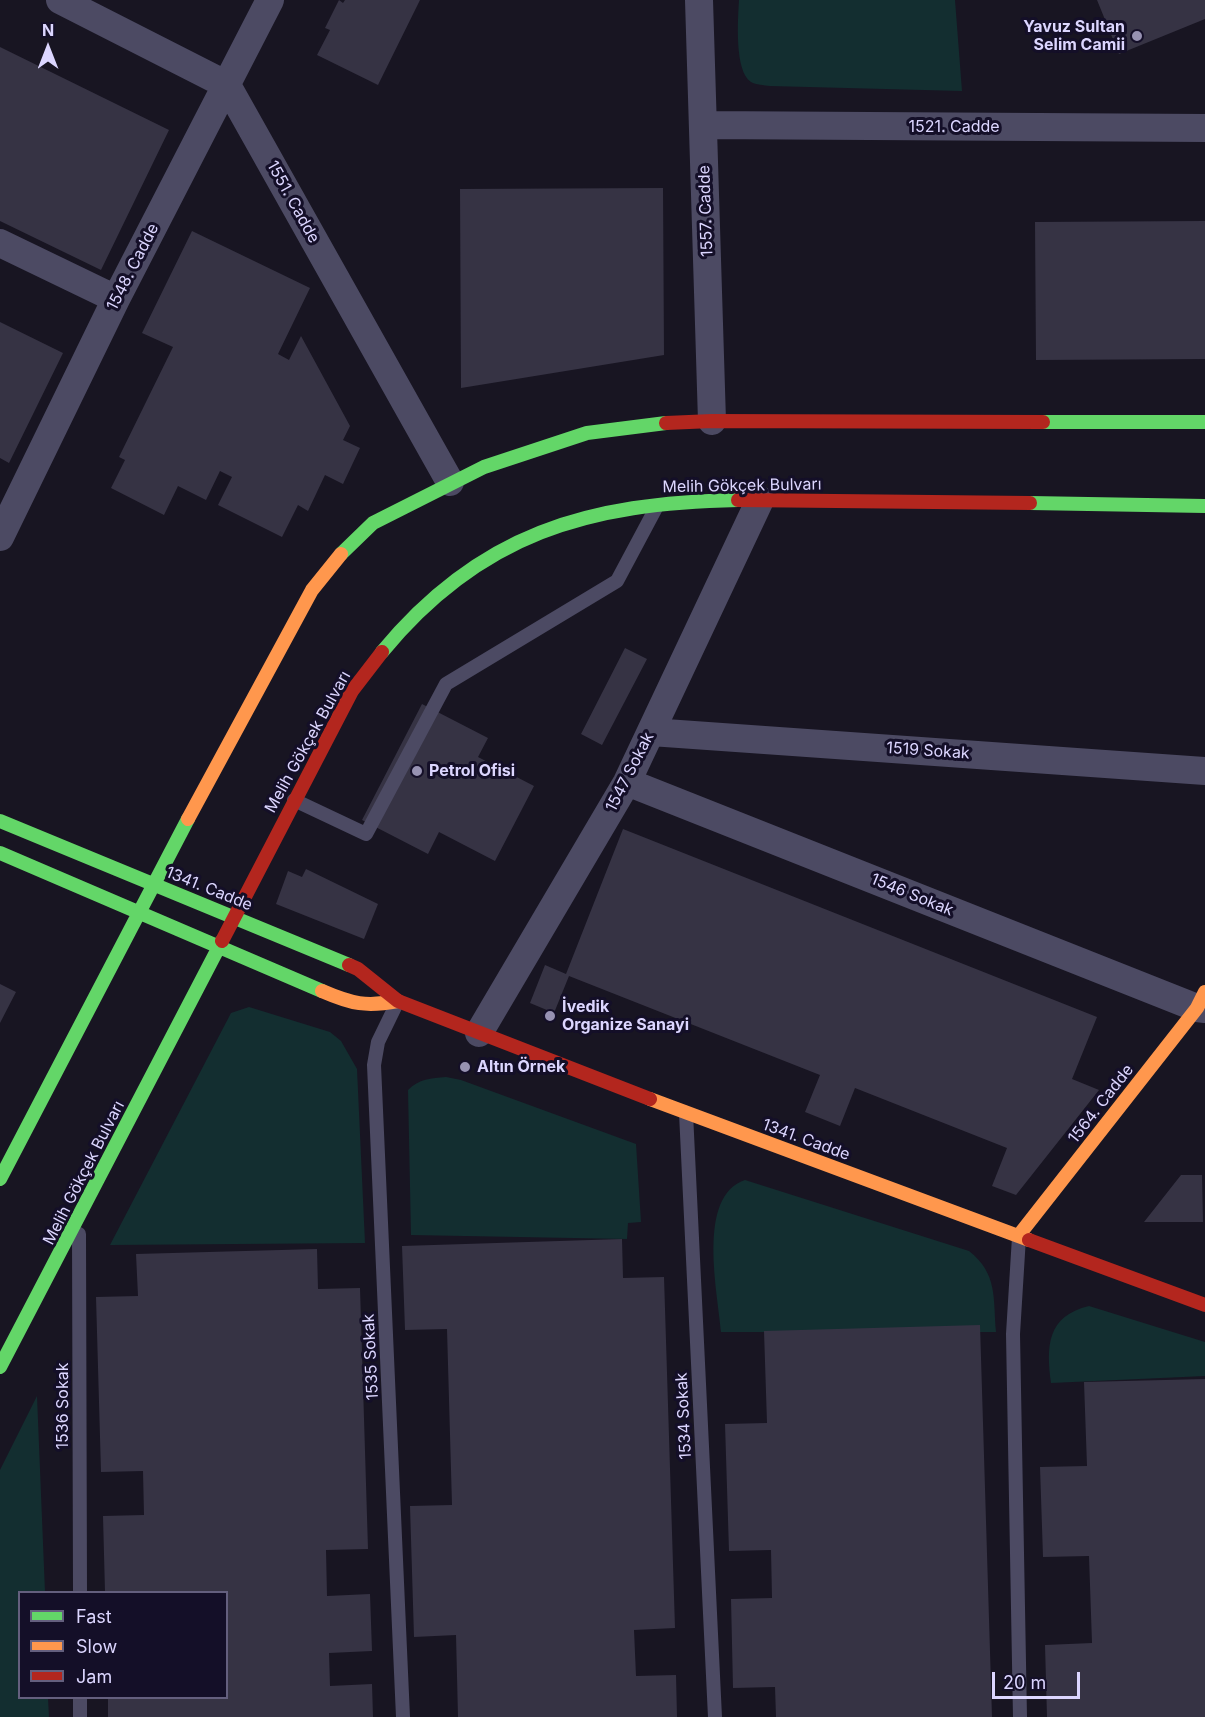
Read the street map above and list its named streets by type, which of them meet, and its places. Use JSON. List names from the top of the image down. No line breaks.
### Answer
{"streets":{"main road":["Melih Gökçek Bulvarı","1341. Cadde","1564. Cadde"],"street":["1521. Cadde","1551. Cadde","1557. Cadde","1548. Cadde","1519 Sokak","1547 Sokak","1546 Sokak"],"lane":["1535 Sokak","1536 Sokak","1534 Sokak"]},"crossings":[["1521. Cadde","1557. Cadde"],["1551. Cadde","1548. Cadde"],["Melih Gökçek Bulvarı","1547 Sokak"],["Melih Gökçek Bulvarı","1341. Cadde"],["Melih Gökçek Bulvarı","1536 Sokak"],["1519 Sokak","1547 Sokak"],["1547 Sokak","1341. Cadde"],["1547 Sokak","1546 Sokak"],["1341. Cadde","1564. Cadde"],["1341. Cadde","1535 Sokak"],["1341. Cadde","1534 Sokak"],["1546 Sokak","1564. Cadde"]],"places":["Yavuz Sultan Selim Camii","Petrol Ofisi","İvedik Organize Sanayi","Altın Örnek"],"legend":["Fast","Slow","Jam"],"scale_bar":"20 m","north":"top"}
